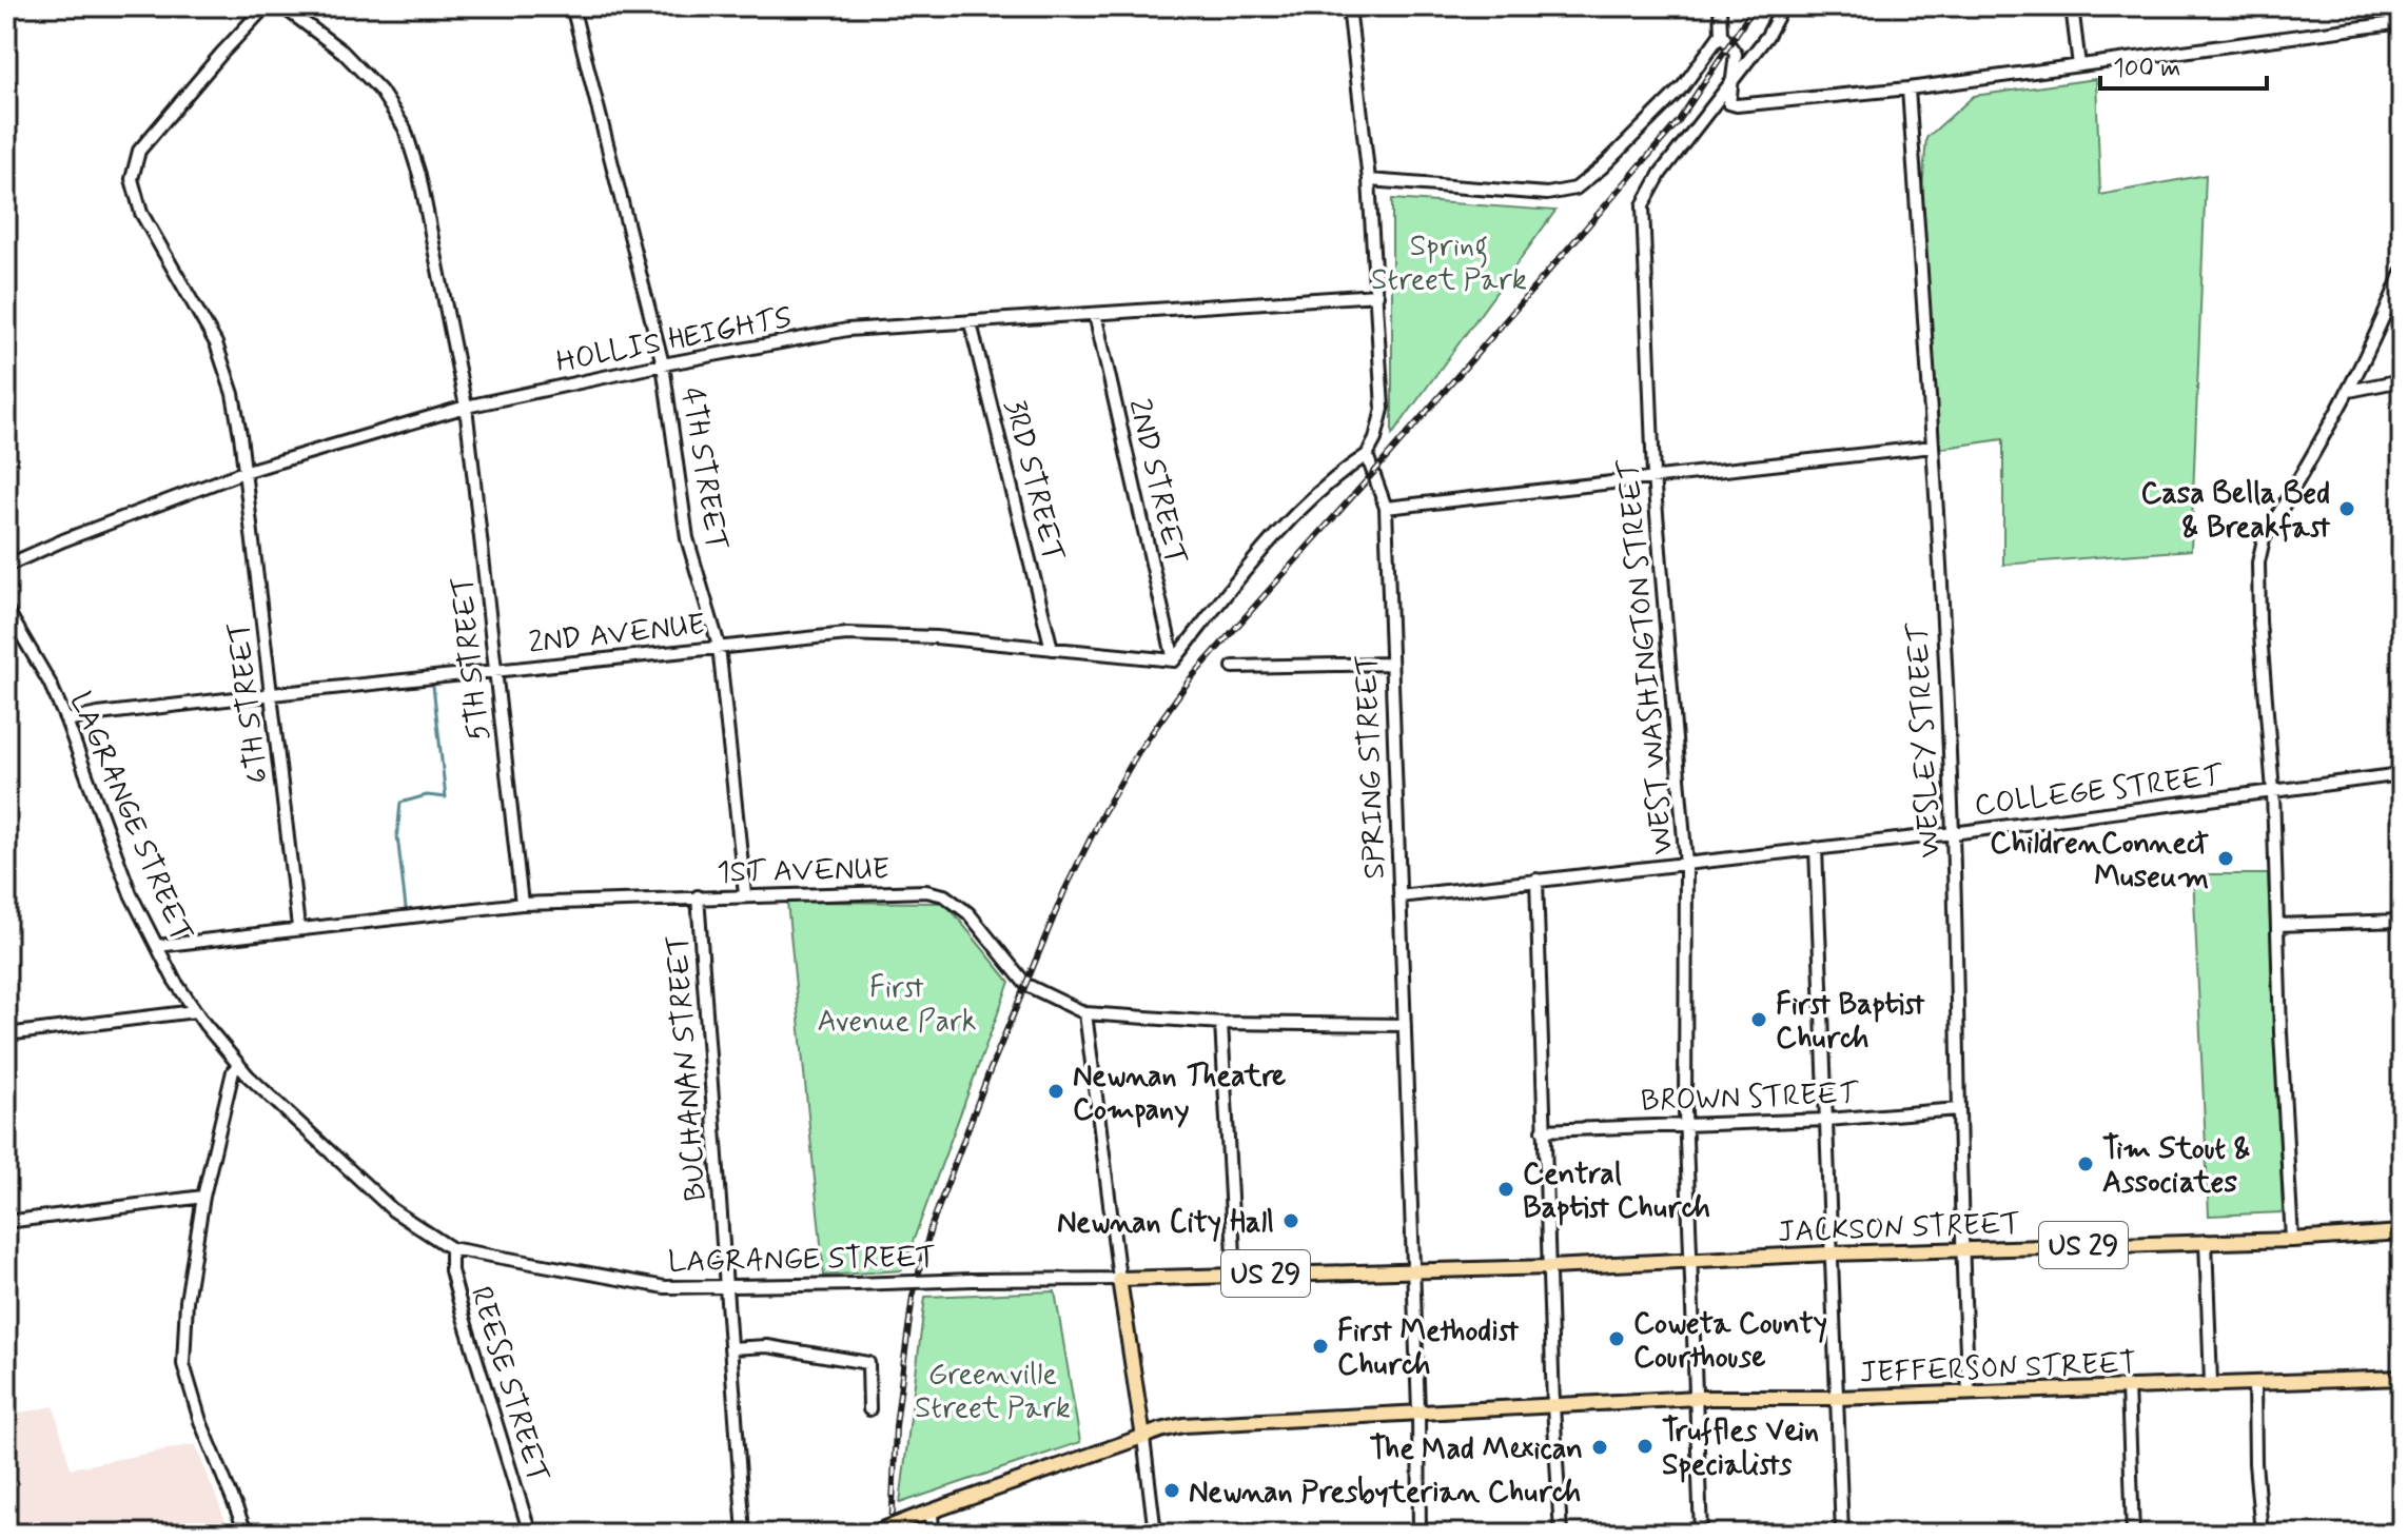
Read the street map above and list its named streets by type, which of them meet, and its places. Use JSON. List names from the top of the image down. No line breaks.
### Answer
{"streets":{"main road":["LAGRANGE STREET","JACKSON STREET","US 29","JEFFERSON STREET"],"street":["HOLLIS HEIGHTS","4TH STREET","3RD STREET","2ND STREET","2ND AVENUE","WEST WASHINGTON STREET","5TH STREET","6TH STREET","WESLEY STREET","SPRING STREET","COLLEGE STREET","1ST AVENUE","BUCHANAN STREET","BROWN STREET","REESE STREET"]},"crossings":[["HOLLIS HEIGHTS","4TH STREET"],["HOLLIS HEIGHTS","3RD STREET"],["HOLLIS HEIGHTS","2ND STREET"],["HOLLIS HEIGHTS","5TH STREET"],["HOLLIS HEIGHTS","6TH STREET"],["4TH STREET","2ND AVENUE"],["4TH STREET","1ST AVENUE"],["3RD STREET","2ND AVENUE"],["2ND STREET","2ND AVENUE"],["2ND AVENUE","5TH STREET"],["2ND AVENUE","6TH STREET"],["2ND AVENUE","LAGRANGE STREET"],["WEST WASHINGTON STREET","COLLEGE STREET"],["WEST WASHINGTON STREET","BROWN STREET"],["WEST WASHINGTON STREET","JACKSON STREET"],["WEST WASHINGTON STREET","JEFFERSON STREET"],["5TH STREET","1ST AVENUE"],["6TH STREET","1ST AVENUE"],["WESLEY STREET","COLLEGE STREET"],["WESLEY STREET","BROWN STREET"],["WESLEY STREET","JACKSON STREET"],["WESLEY STREET","JEFFERSON STREET"],["SPRING STREET","COLLEGE STREET"],["SPRING STREET","LAGRANGE STREET"],["SPRING STREET","1ST AVENUE"],["SPRING STREET","JEFFERSON STREET"],["LAGRANGE STREET","1ST AVENUE"],["LAGRANGE STREET","BUCHANAN STREET"],["LAGRANGE STREET","JACKSON STREET"],["LAGRANGE STREET","REESE STREET"],["1ST AVENUE","BUCHANAN STREET"]],"parks":["Spring Street Park","First Avenue Park","Greenville Street Park"],"places":["Casa Bella Bed & Breakfast","ChildrenConnect Museum","First Baptist Church","Newnan Theatre Company","Tim Stout & Associates","Central Baptist Church","Newnan City Hall","Coweta County Courthouse","First Methodist Church","Truffles Vein Specialists","The Mad Mexican","Newnan Presbyterian Church"],"scale_bar":"100 m"}
